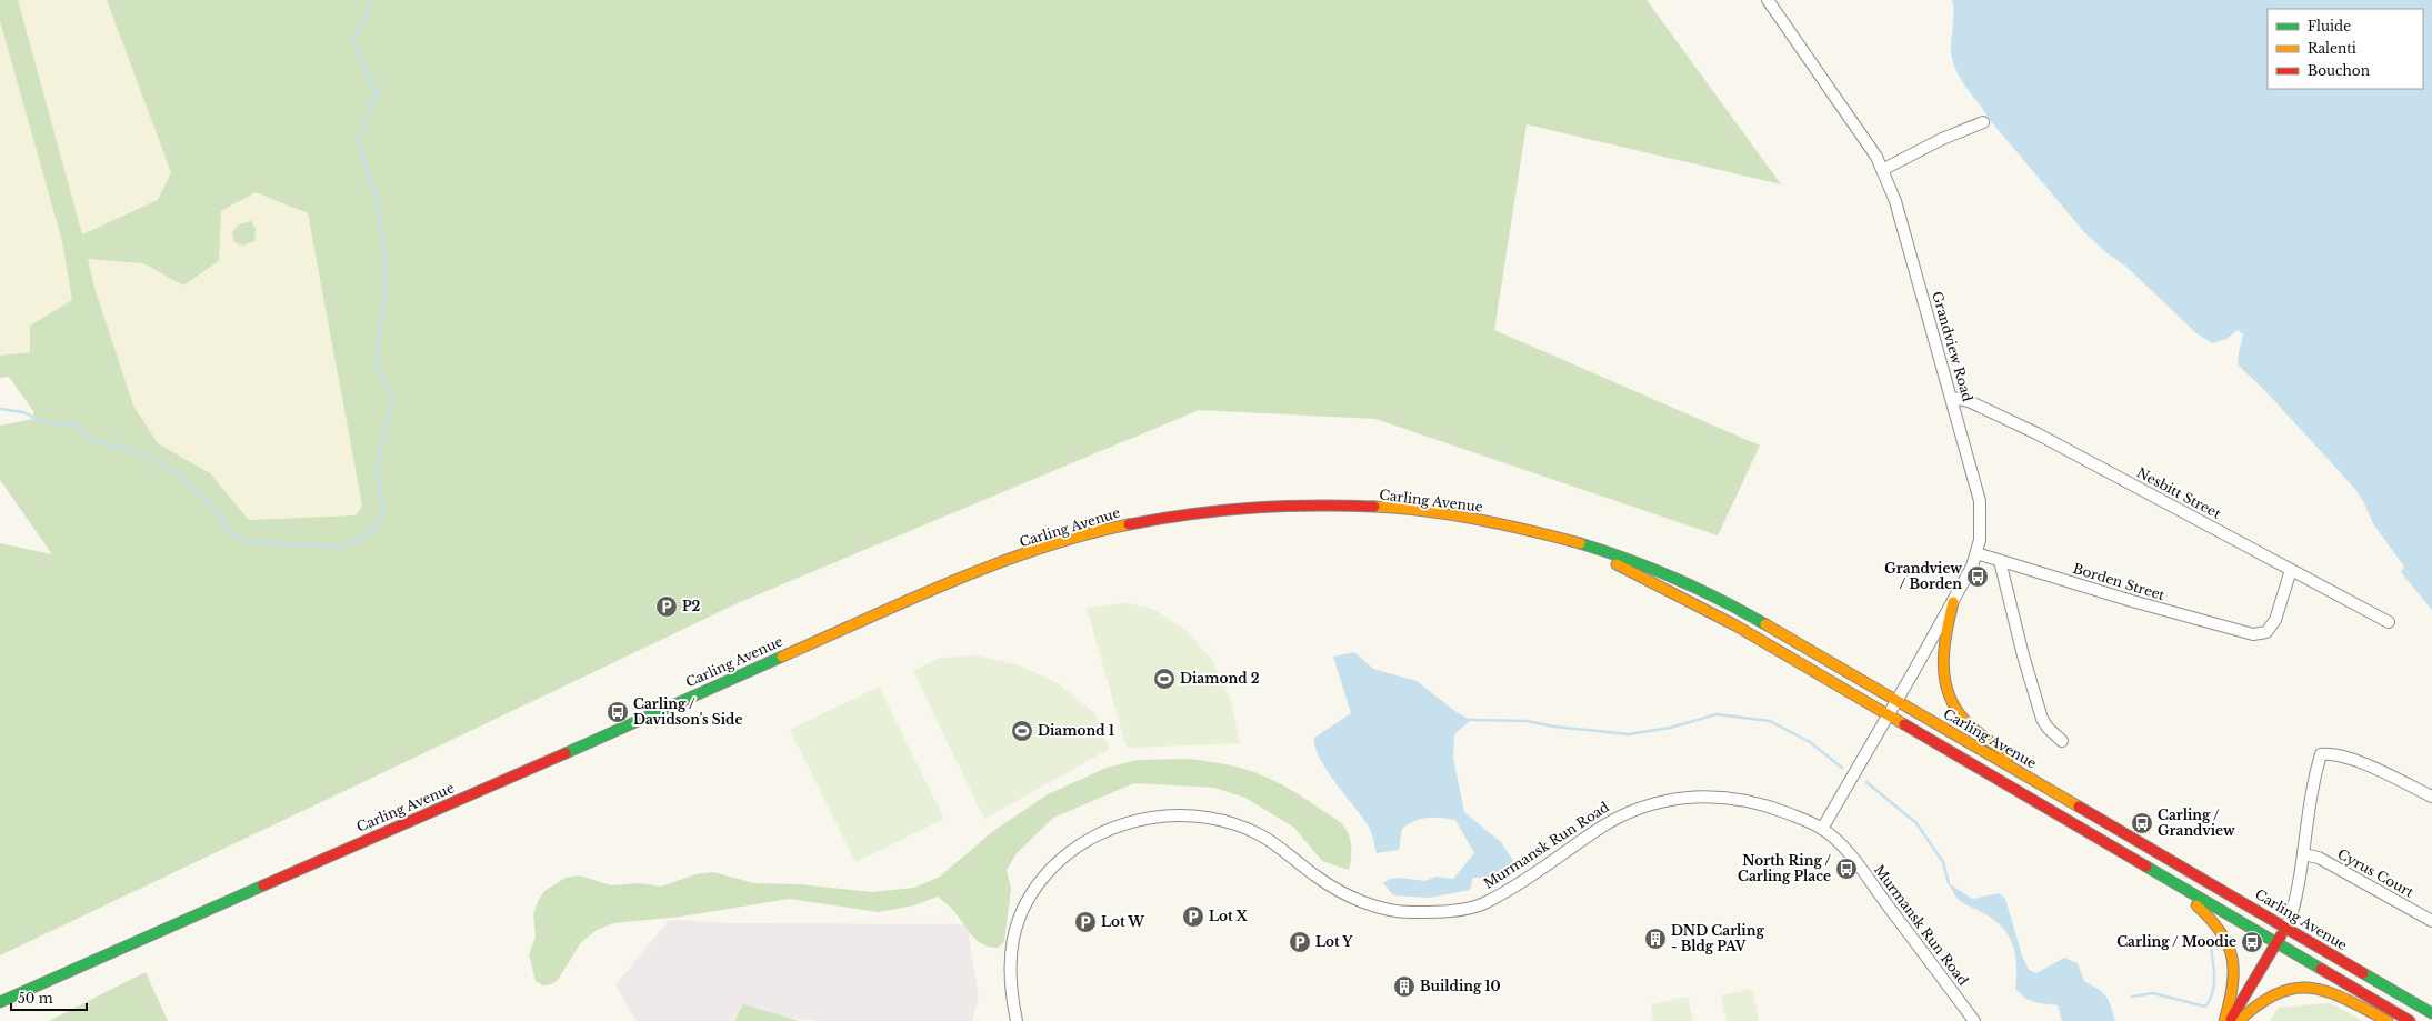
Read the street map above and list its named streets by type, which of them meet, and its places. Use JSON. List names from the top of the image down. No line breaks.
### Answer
{"streets":{"main road":["Carling Avenue"],"street":["Grandview Road","Nesbitt Street","Borden Street","Murmansk Run Road","Cyrus Court"]},"crossings":[["Grandview Road","Nesbitt Street"],["Grandview Road","Carling Avenue"],["Grandview Road","Borden Street"],["Grandview Road","Murmansk Run Road"],["Nesbitt Street","Borden Street"]],"places":{"bus stop":["Grandview / Borden","Carling / Davidson's Side","Carling / Grandview","North Ring / Carling Place","Carling / Moodie"],"parking":["P2","Lot X","Lot W","Lot Y"],"sports":["Diamond 2","Diamond 1"],"building":["DND Carling - Bldg PAV","Building 10"]},"legend":["Fluide","Ralenti","Bouchon"],"scale_bar":"50 m"}
